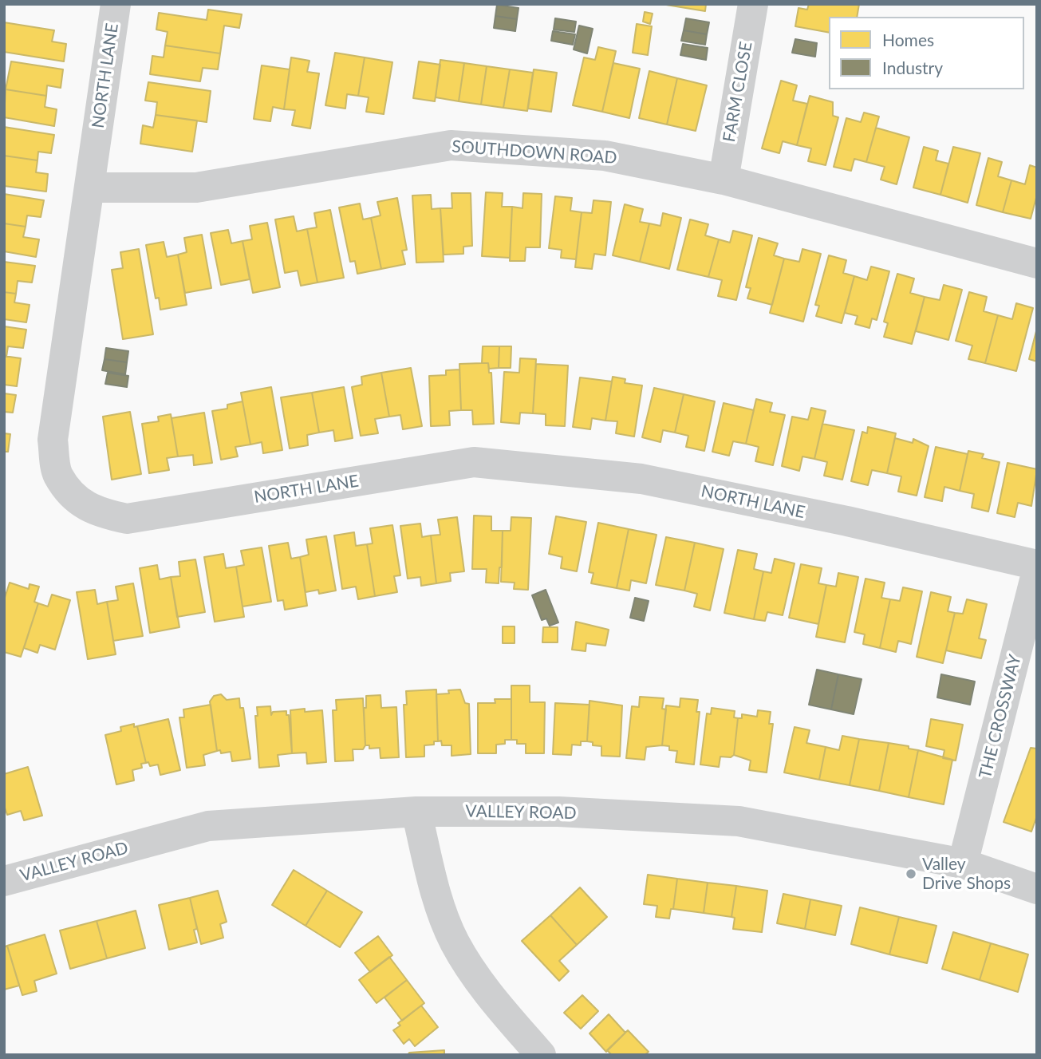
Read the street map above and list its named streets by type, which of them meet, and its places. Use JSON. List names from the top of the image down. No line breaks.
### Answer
{"streets":{"street":["NORTH LANE","FARM CLOSE","SOUTHDOWN ROAD","THE CROSSWAY","VALLEY ROAD"]},"crossings":[["NORTH LANE","SOUTHDOWN ROAD"],["FARM CLOSE","SOUTHDOWN ROAD"],["THE CROSSWAY","VALLEY ROAD"]],"places":["Valley Drive Shops"],"legend":["Homes","Industry"]}
